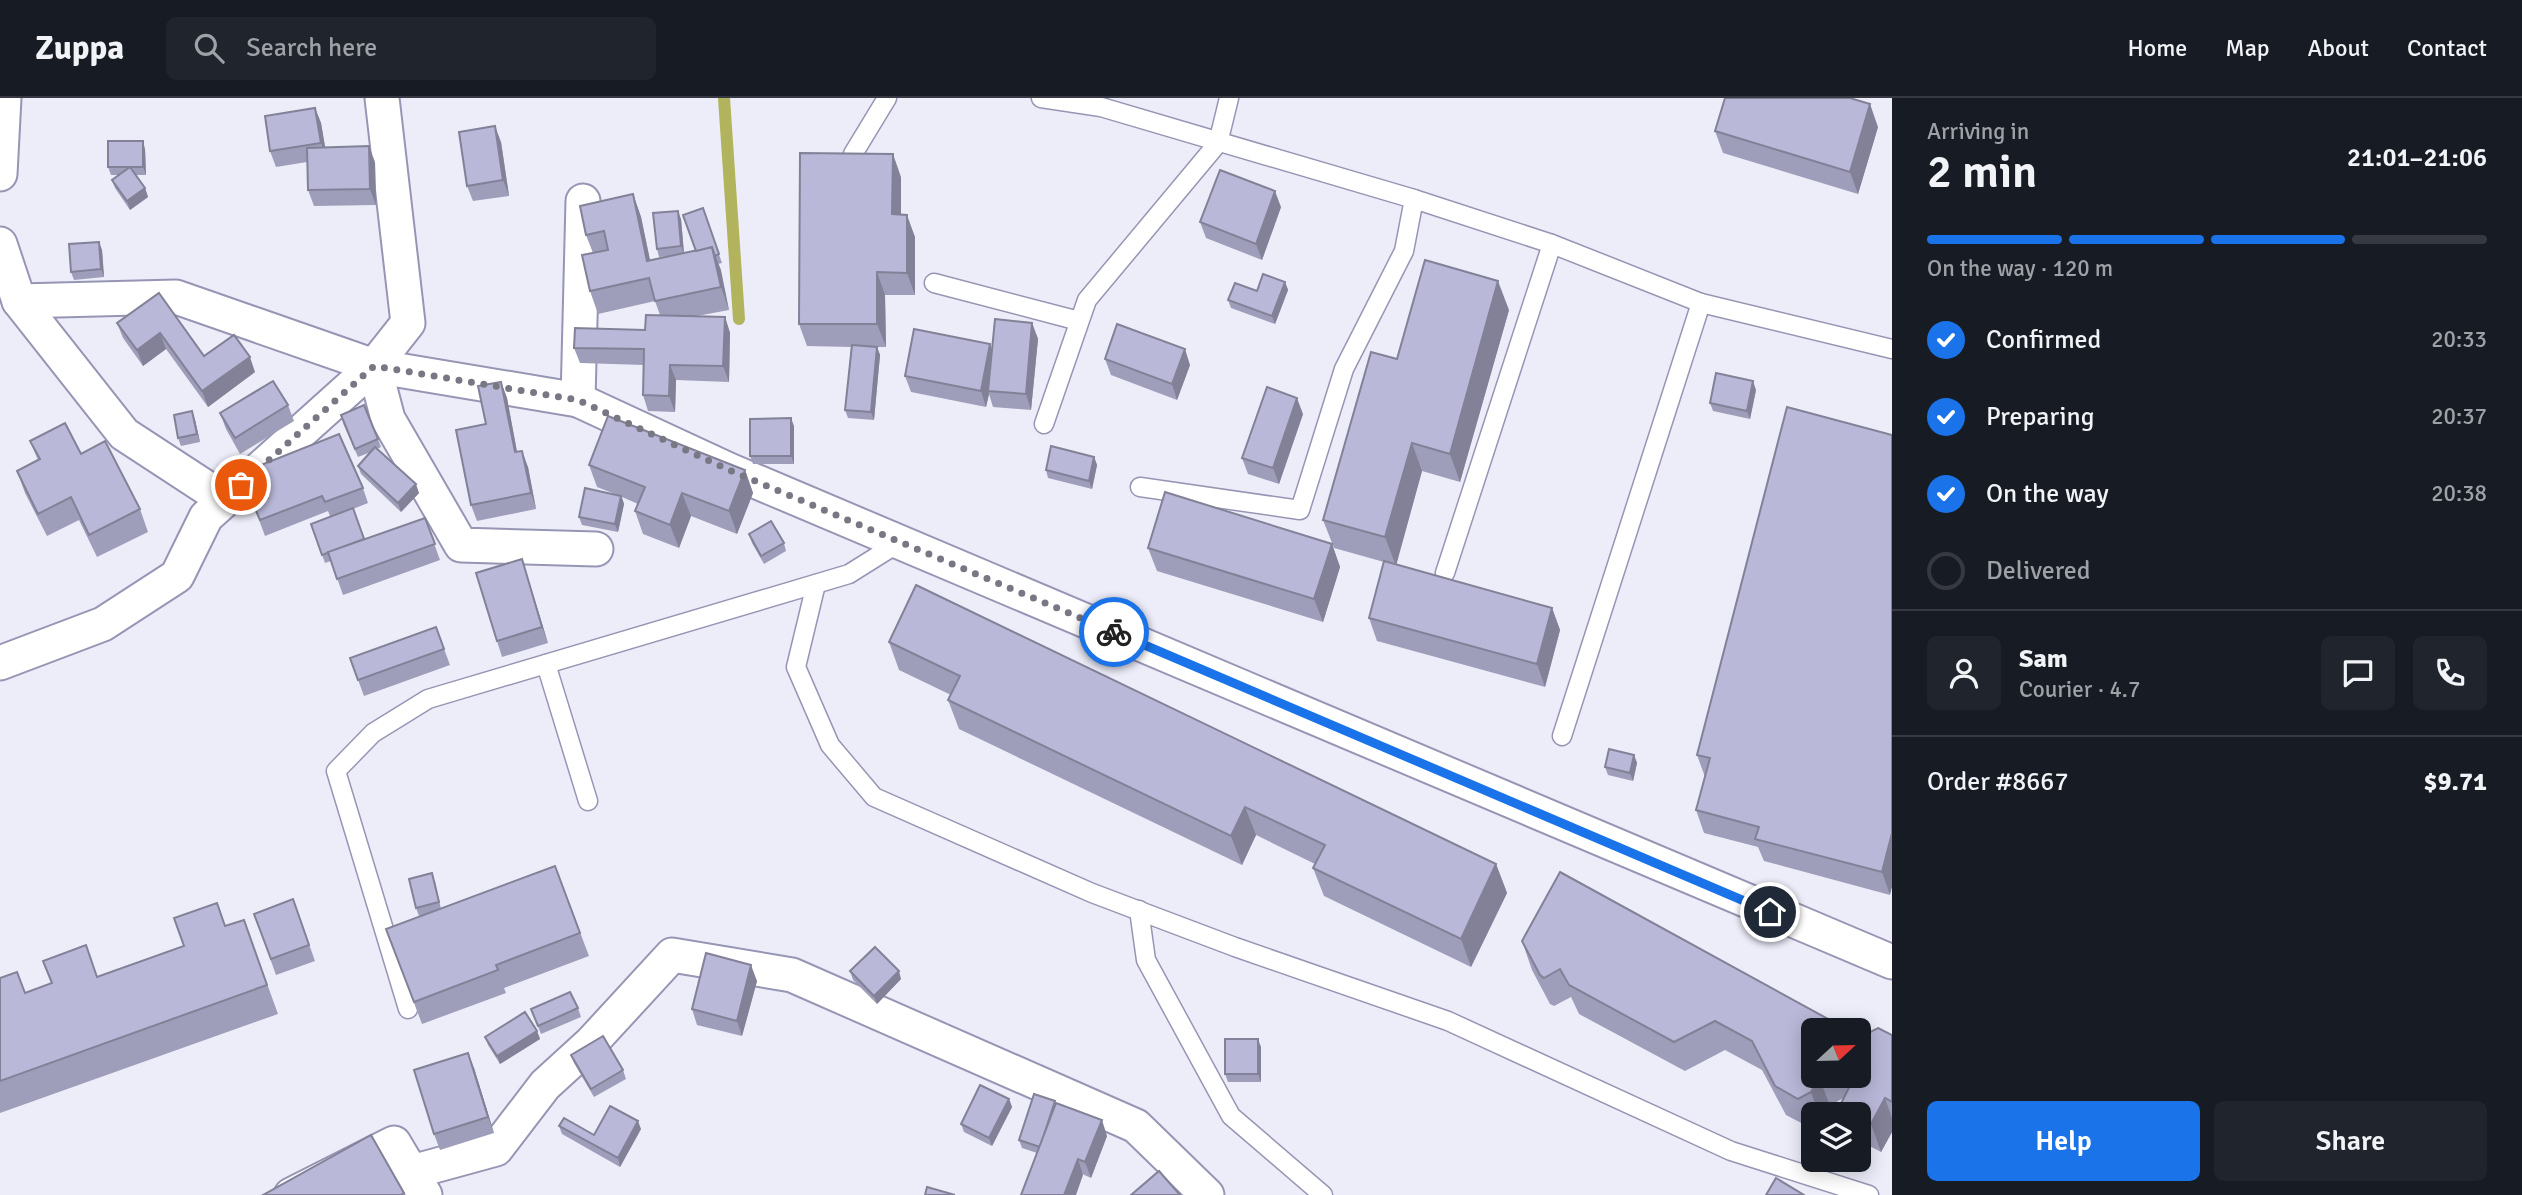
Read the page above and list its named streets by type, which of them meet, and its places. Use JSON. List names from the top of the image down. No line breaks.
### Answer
{"north":"right","page":{"header":"Zuppa","search":"Search here","nav":["Home","Map","About","Contact"],"heading":["2 min","Arriving in","21:01–21:06"],"panel":["Sam","Courier · 4.7","Order #8667","$9.71"],"bar":"On the way · 120 m","list":[["Confirmed","20:33"],["Preparing","20:37"],["On the way","20:38"],"Delivered"],"buttons":["Help","Share"]}}
